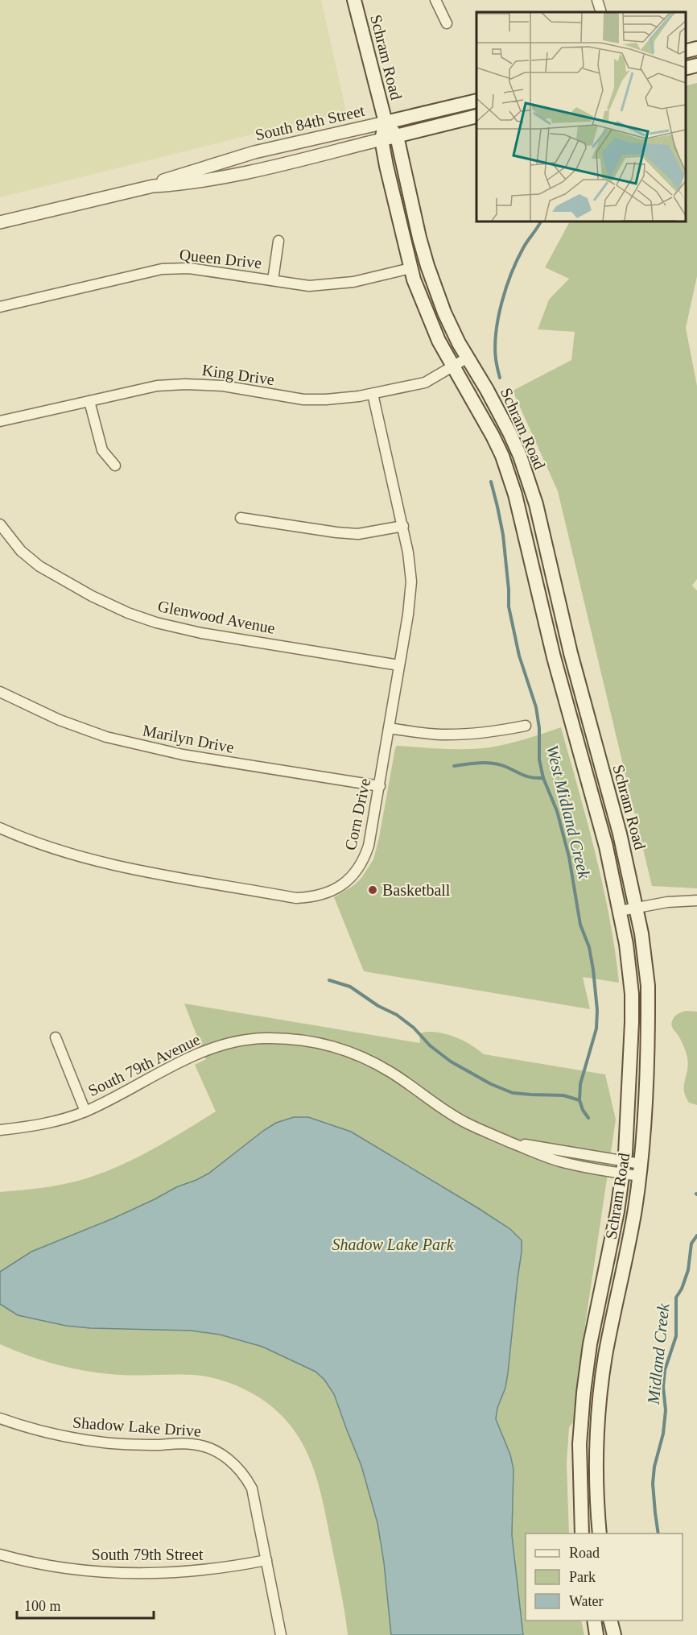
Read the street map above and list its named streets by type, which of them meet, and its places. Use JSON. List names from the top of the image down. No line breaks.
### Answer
{"streets":{"main road":["Schram Road","South 84th Street"],"street":["Queen Drive","King Drive","Glenwood Avenue","Marilyn Drive","Corn Drive","South 79th Avenue","Shadow Lake Drive","South 79th Street"]},"crossings":[["Schram Road","South 84th Street"],["Schram Road","Queen Drive"],["Schram Road","King Drive"],["Schram Road","South 79th Avenue"],["King Drive","Corn Drive"],["Glenwood Avenue","Corn Drive"],["Marilyn Drive","Corn Drive"],["Shadow Lake Drive","South 79th Street"]],"water":["West Midland Creek","Midland Creek"],"parks":["Shadow Lake Park"],"places":["Basketball"],"legend":["Road","Park","Water"],"scale_bar":"100 m"}
